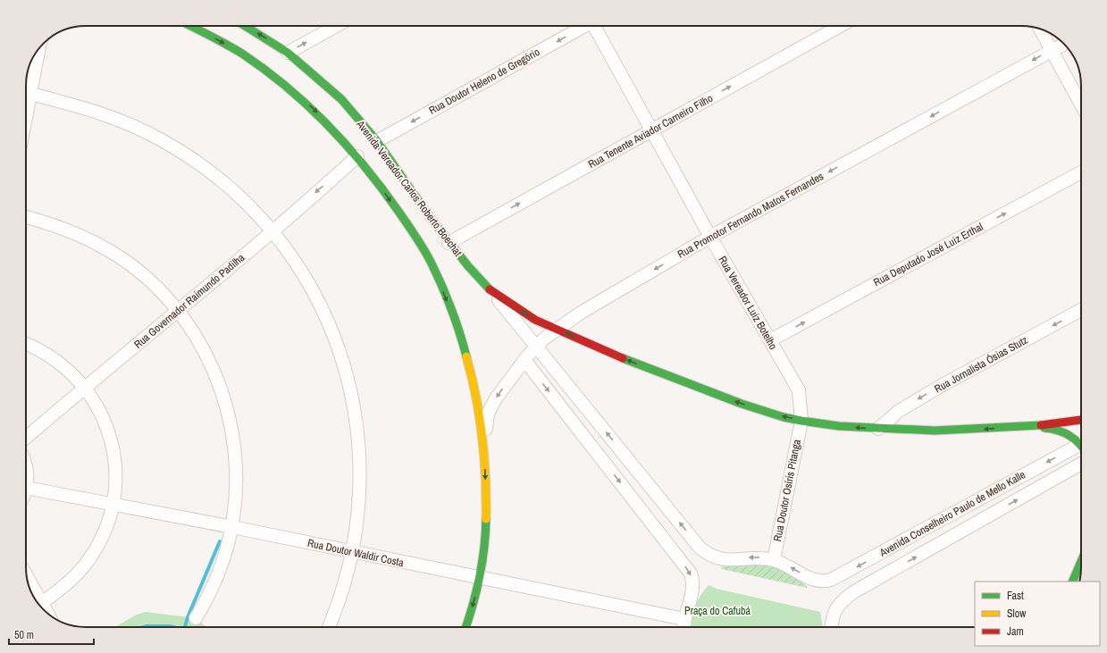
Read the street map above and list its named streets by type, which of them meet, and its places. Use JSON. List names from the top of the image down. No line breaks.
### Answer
{"streets":{"main road":["Avenida Vereador Carlos Roberto Boechat"],"street":["Rua Doutor Heleno de Gregório","Rua Tenente Aviador Carneiro Filho","Rua Promotor Fernando Matos Fernandes","Rua Deputado José Luiz Erthal","Rua Governador Raimundo Padilha","Rua Vereador Luiz Botelho","Rua Jornalista Ósias Stutz","Rua Doutor Osíris Pitanga","Avenida Conselheiro Paulo de Mello Kalle","Rua Doutor Waldir Costa"]},"crossings":[["Rua Doutor Heleno de Gregório","Avenida Vereador Carlos Roberto Boechat"],["Rua Tenente Aviador Carneiro Filho","Avenida Vereador Carlos Roberto Boechat"],["Rua Tenente Aviador Carneiro Filho","Rua Vereador Luiz Botelho"],["Avenida Vereador Carlos Roberto Boechat","Rua Promotor Fernando Matos Fernandes"],["Avenida Vereador Carlos Roberto Boechat","Rua Governador Raimundo Padilha"],["Avenida Vereador Carlos Roberto Boechat","Rua Doutor Osíris Pitanga"],["Avenida Vereador Carlos Roberto Boechat","Avenida Conselheiro Paulo de Mello Kalle"],["Avenida Vereador Carlos Roberto Boechat","Rua Doutor Waldir Costa"],["Rua Promotor Fernando Matos Fernandes","Rua Vereador Luiz Botelho"],["Rua Deputado José Luiz Erthal","Rua Vereador Luiz Botelho"],["Rua Vereador Luiz Botelho","Rua Doutor Osíris Pitanga"],["Rua Doutor Osíris Pitanga","Avenida Conselheiro Paulo de Mello Kalle"]],"one_way":["Rua Doutor Heleno de Gregório","Rua Tenente Aviador Carneiro Filho","Rua Promotor Fernando Matos Fernandes","Rua Deputado José Luiz Erthal","Rua Jornalista Ósias Stutz"],"parks":["Praça do Cafubá"],"legend":["Fast","Slow","Jam"],"scale_bar":"50 m"}
